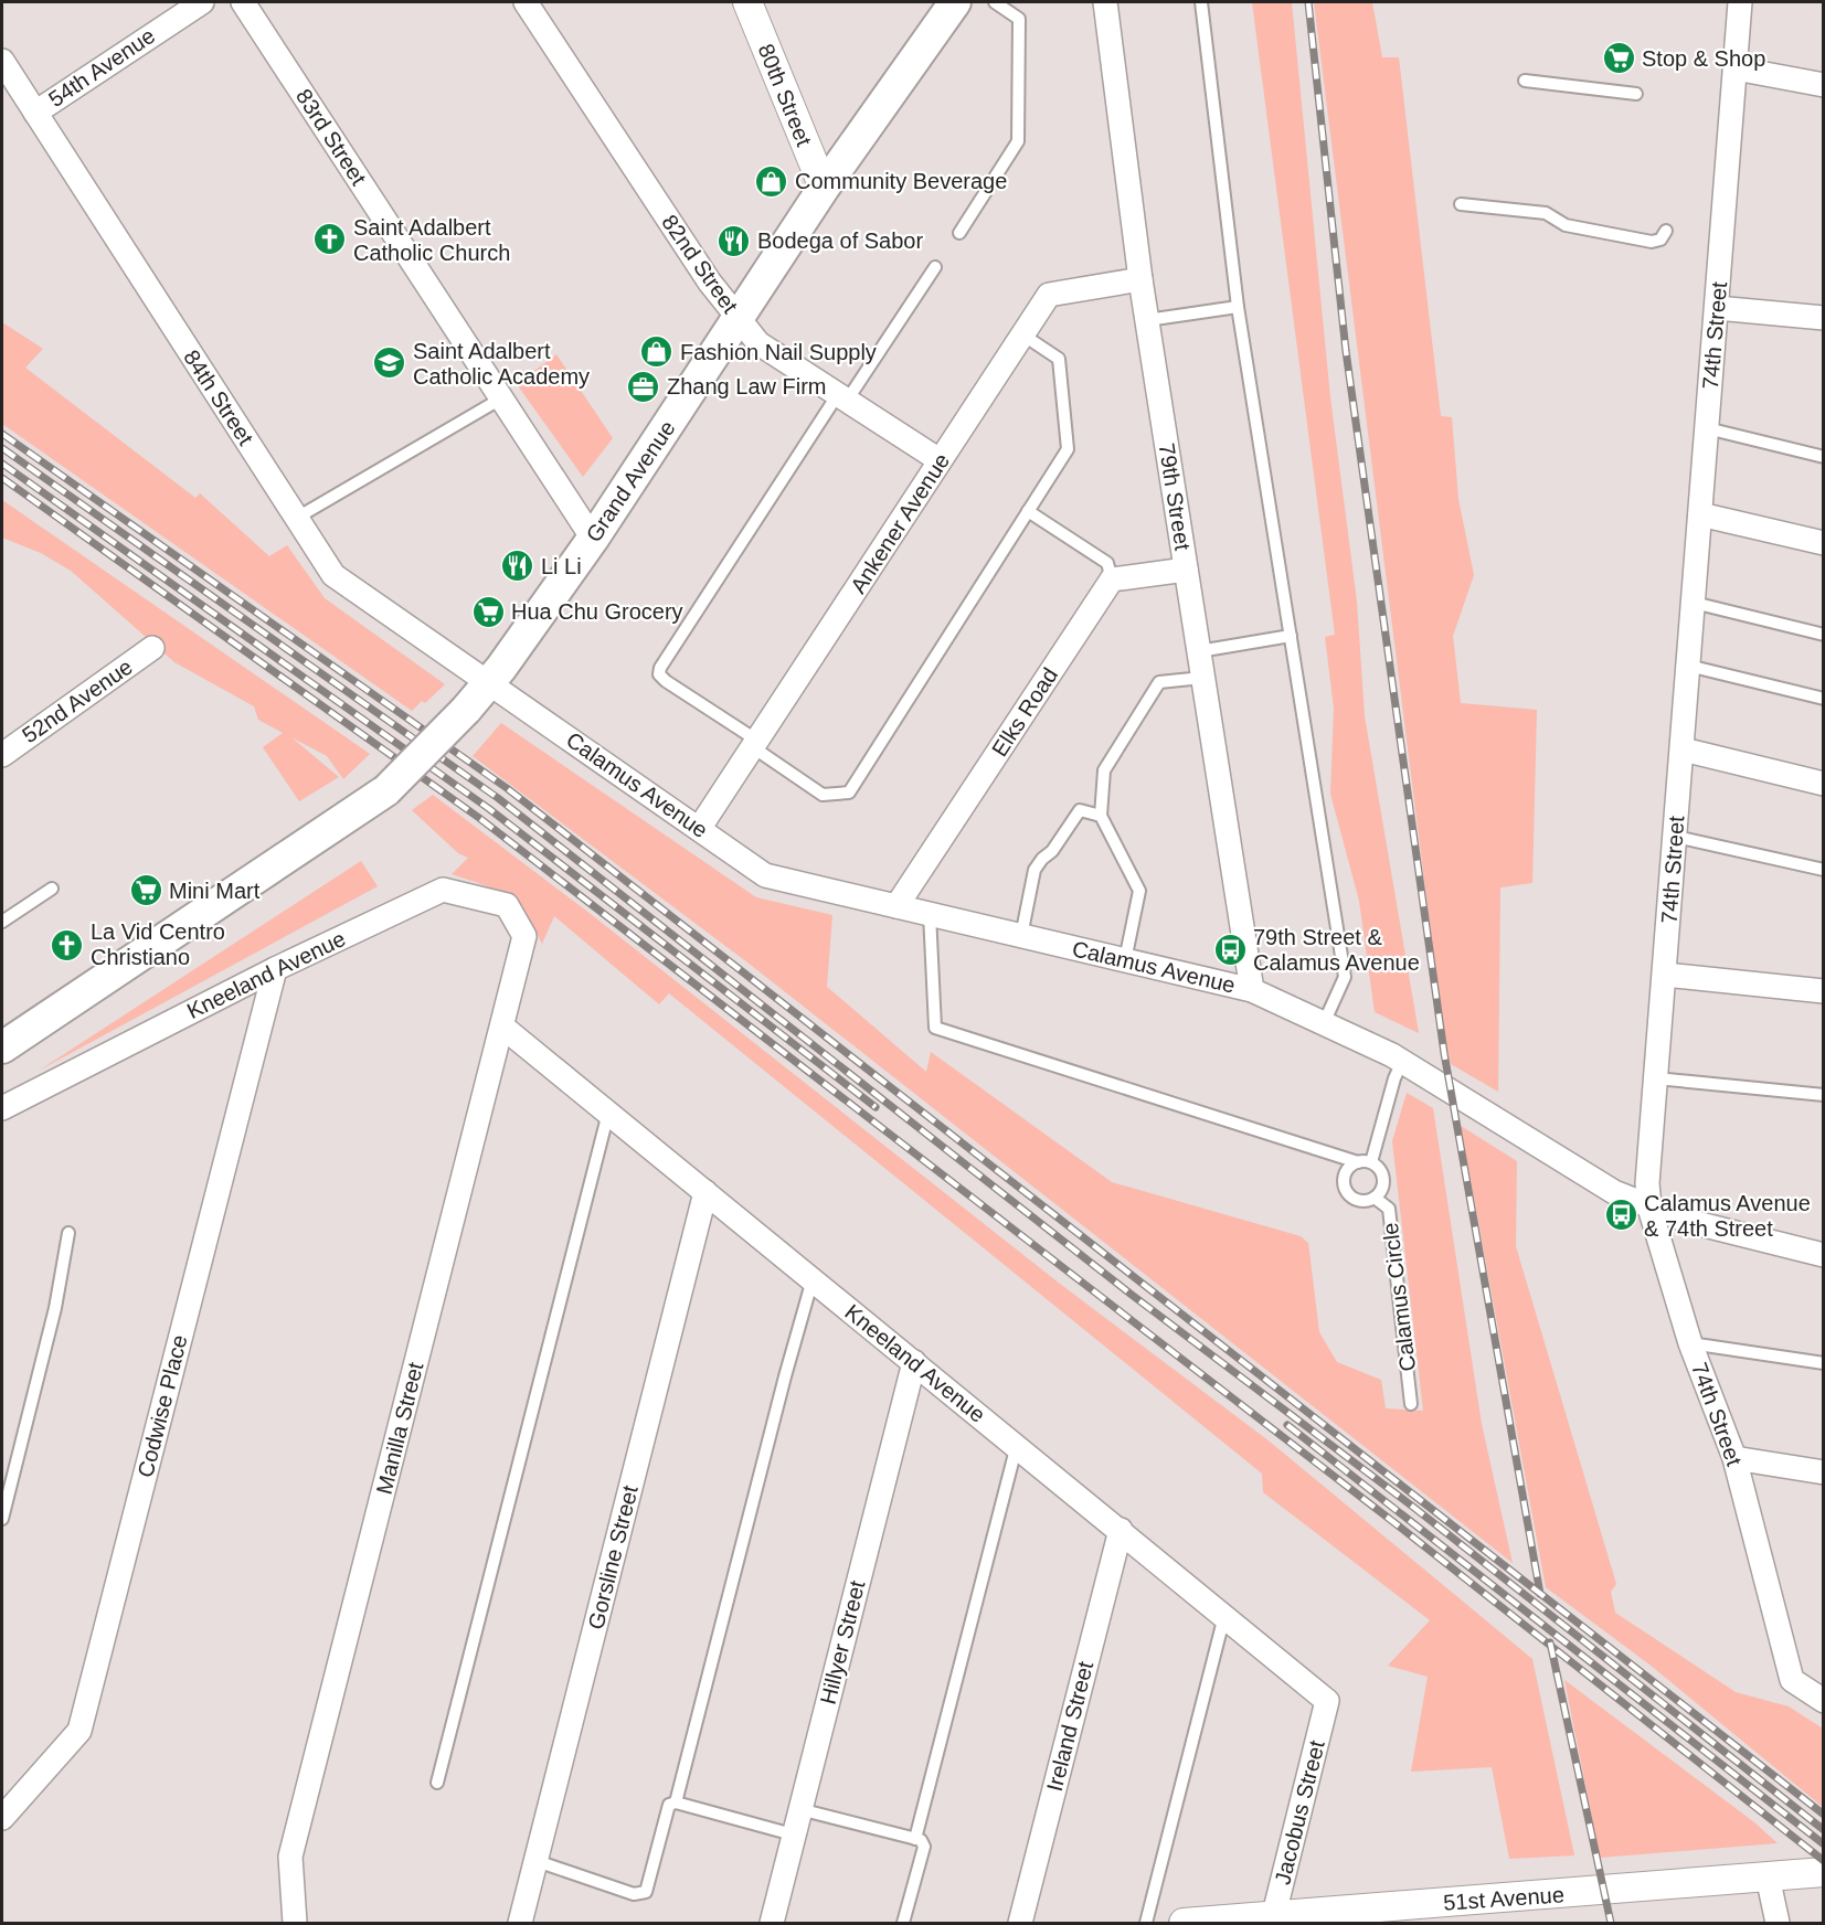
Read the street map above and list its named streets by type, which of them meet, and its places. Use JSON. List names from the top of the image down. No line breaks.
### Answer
{"streets":{"main road":["Grand Avenue"],"street":["54th Avenue","80th Street","83rd Street","82nd Street","74th Street","84th Street","79th Street","Ankener Avenue","52nd Avenue","Elks Road","Calamus Avenue","Kneeland Avenue","Codwise Place","Manilla Street","Gorsline Street","Hillyer Street","Ireland Street","Jacobus Street","51st Avenue"],"lane":["Calamus Circle"]},"crossings":[["54th Avenue","84th Street"],["80th Street","Grand Avenue"],["83rd Street","Grand Avenue"],["82nd Street","Grand Avenue"],["82nd Street","Ankener Avenue"],["74th Street","Calamus Avenue"],["84th Street","Grand Avenue"],["84th Street","Calamus Avenue"],["Grand Avenue","Calamus Avenue"],["79th Street","Ankener Avenue"],["79th Street","Calamus Avenue"],["Ankener Avenue","Calamus Avenue"],["Elks Road","Calamus Avenue"],["Kneeland Avenue","Codwise Place"],["Kneeland Avenue","Manilla Street"],["Kneeland Avenue","Gorsline Street"],["Kneeland Avenue","Hillyer Street"],["Kneeland Avenue","Ireland Street"],["Kneeland Avenue","Jacobus Street"],["Jacobus Street","51st Avenue"]],"places":{"supermarket":["Stop & Shop","Hua Chu Grocery","Mini Mart"],"shop":["Community Beverage","Fashion Nail Supply"],"church":["Saint Adalbert Catholic Church","La Vid Centro Christiano"],"restaurant":["Bodega of Sabor","Li Li"],"school or university":["Saint Adalbert Catholic Academy"],"office":["Zhang Law Firm"],"bus stop":["79th Street & Calamus Avenue","Calamus Avenue & 74th Street"]}}
